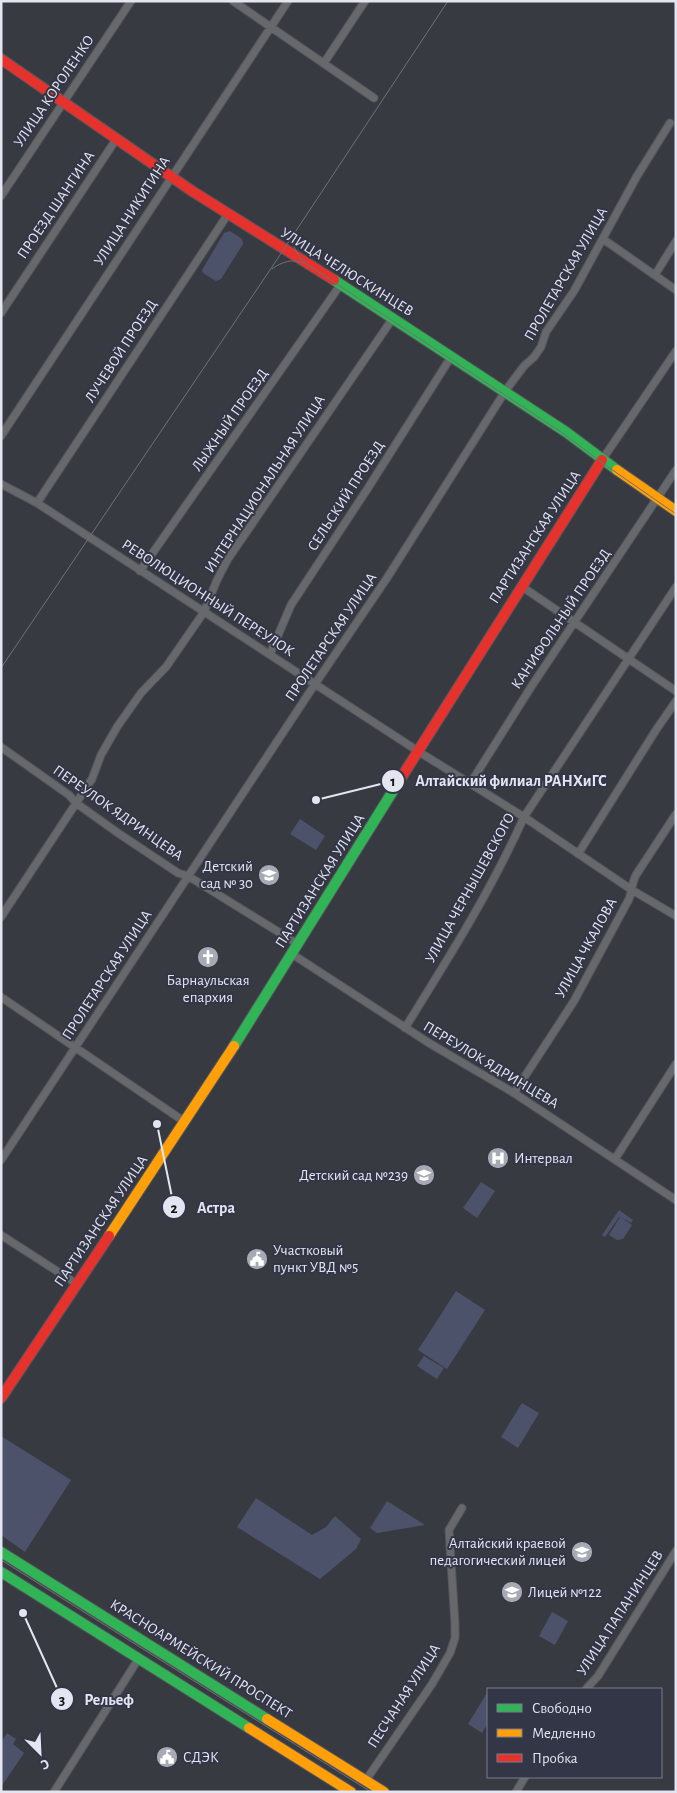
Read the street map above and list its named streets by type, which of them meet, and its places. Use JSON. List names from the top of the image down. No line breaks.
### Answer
{"streets":{"main road":["УЛИЦА ЧЕЛЮСКИНЦЕВ","ПАРТИЗАНСКАЯ УЛИЦА","КРАСНОАРМЕЙСКИЙ ПРОСПЕКТ"],"street":["УЛИЦА КОРОЛЕНКО","ПРОЕЗД ШАНГИНА","УЛИЦА НИКИТИНА","ПРОЛЕТАРСКАЯ УЛИЦА","ЛУЧЕВОЙ ПРОЕЗД","ЛЫЖНЫЙ ПРОЕЗД","ИНТЕРНАЦИОНАЛЬНАЯ УЛИЦА","СЕЛЬСКИЙ ПРОЕЗД","РЕВОЛЮЦИОННЫЙ ПЕРЕУЛОК","КАНИФОЛЬНЫЙ ПРОЕЗД","ПЕРЕУЛОК ЯДРИНЦЕВА","УЛИЦА ЧЕРНЫШЕВСКОГО","УЛИЦА ЧКАЛОВА","УЛИЦА ПАПАНИНЦЕВ","ПЕСЧАНАЯ УЛИЦА"]},"crossings":[["УЛИЦА КОРОЛЕНКО","УЛИЦА ЧЕЛЮСКИНЦЕВ"],["ПРОЕЗД ШАНГИНА","УЛИЦА ЧЕЛЮСКИНЦЕВ"],["УЛИЦА НИКИТИНА","УЛИЦА ЧЕЛЮСКИНЦЕВ"],["УЛИЦА ЧЕЛЮСКИНЦЕВ","ПРОЛЕТАРСКАЯ УЛИЦА"],["УЛИЦА ЧЕЛЮСКИНЦЕВ","ЛУЧЕВОЙ ПРОЕЗД"],["УЛИЦА ЧЕЛЮСКИНЦЕВ","ЛЫЖНЫЙ ПРОЕЗД"],["УЛИЦА ЧЕЛЮСКИНЦЕВ","ИНТЕРНАЦИОНАЛЬНАЯ УЛИЦА"],["УЛИЦА ЧЕЛЮСКИНЦЕВ","СЕЛЬСКИЙ ПРОЕЗД"],["УЛИЦА ЧЕЛЮСКИНЦЕВ","ПАРТИЗАНСКАЯ УЛИЦА"],["УЛИЦА ЧЕЛЮСКИНЦЕВ","КАНИФОЛЬНЫЙ ПРОЕЗД"],["ПРОЛЕТАРСКАЯ УЛИЦА","РЕВОЛЮЦИОННЫЙ ПЕРЕУЛОК"],["ПРОЛЕТАРСКАЯ УЛИЦА","ПЕРЕУЛОК ЯДРИНЦЕВА"],["ЛУЧЕВОЙ ПРОЕЗД","РЕВОЛЮЦИОННЫЙ ПЕРЕУЛОК"],["ЛЫЖНЫЙ ПРОЕЗД","РЕВОЛЮЦИОННЫЙ ПЕРЕУЛОК"],["ИНТЕРНАЦИОНАЛЬНАЯ УЛИЦА","РЕВОЛЮЦИОННЫЙ ПЕРЕУЛОК"],["ИНТЕРНАЦИОНАЛЬНАЯ УЛИЦА","ПЕРЕУЛОК ЯДРИНЦЕВА"],["СЕЛЬСКИЙ ПРОЕЗД","РЕВОЛЮЦИОННЫЙ ПЕРЕУЛОК"],["ПАРТИЗАНСКАЯ УЛИЦА","РЕВОЛЮЦИОННЫЙ ПЕРЕУЛОК"],["ПАРТИЗАНСКАЯ УЛИЦА","ПЕРЕУЛОК ЯДРИНЦЕВА"],["РЕВОЛЮЦИОННЫЙ ПЕРЕУЛОК","КАНИФОЛЬНЫЙ ПРОЕЗД"],["РЕВОЛЮЦИОННЫЙ ПЕРЕУЛОК","УЛИЦА ЧЕРНЫШЕВСКОГО"],["РЕВОЛЮЦИОННЫЙ ПЕРЕУЛОК","УЛИЦА ЧКАЛОВА"],["ПЕРЕУЛОК ЯДРИНЦЕВА","УЛИЦА ЧЕРНЫШЕВСКОГО"],["ПЕРЕУЛОК ЯДРИНЦЕВА","УЛИЦА ЧКАЛОВА"],["КРАСНОАРМЕЙСКИЙ ПРОСПЕКТ","ПЕСЧАНАЯ УЛИЦА"]],"places":{"other":["Алтайский филиал РАНХиГС","Астра","Рельеф"],"school or university":["Детский сад № 30","Детский сад №239","Алтайский краевой педагогический лицей","Лицей №122"],"church":["Барнаульская епархия"],"hospital":["Интервал"],"public building":["Участковый пункт УВД №5","СДЭК"]},"legend":["Свободно","Медленно","Пробка"],"north":"bottom right"}
